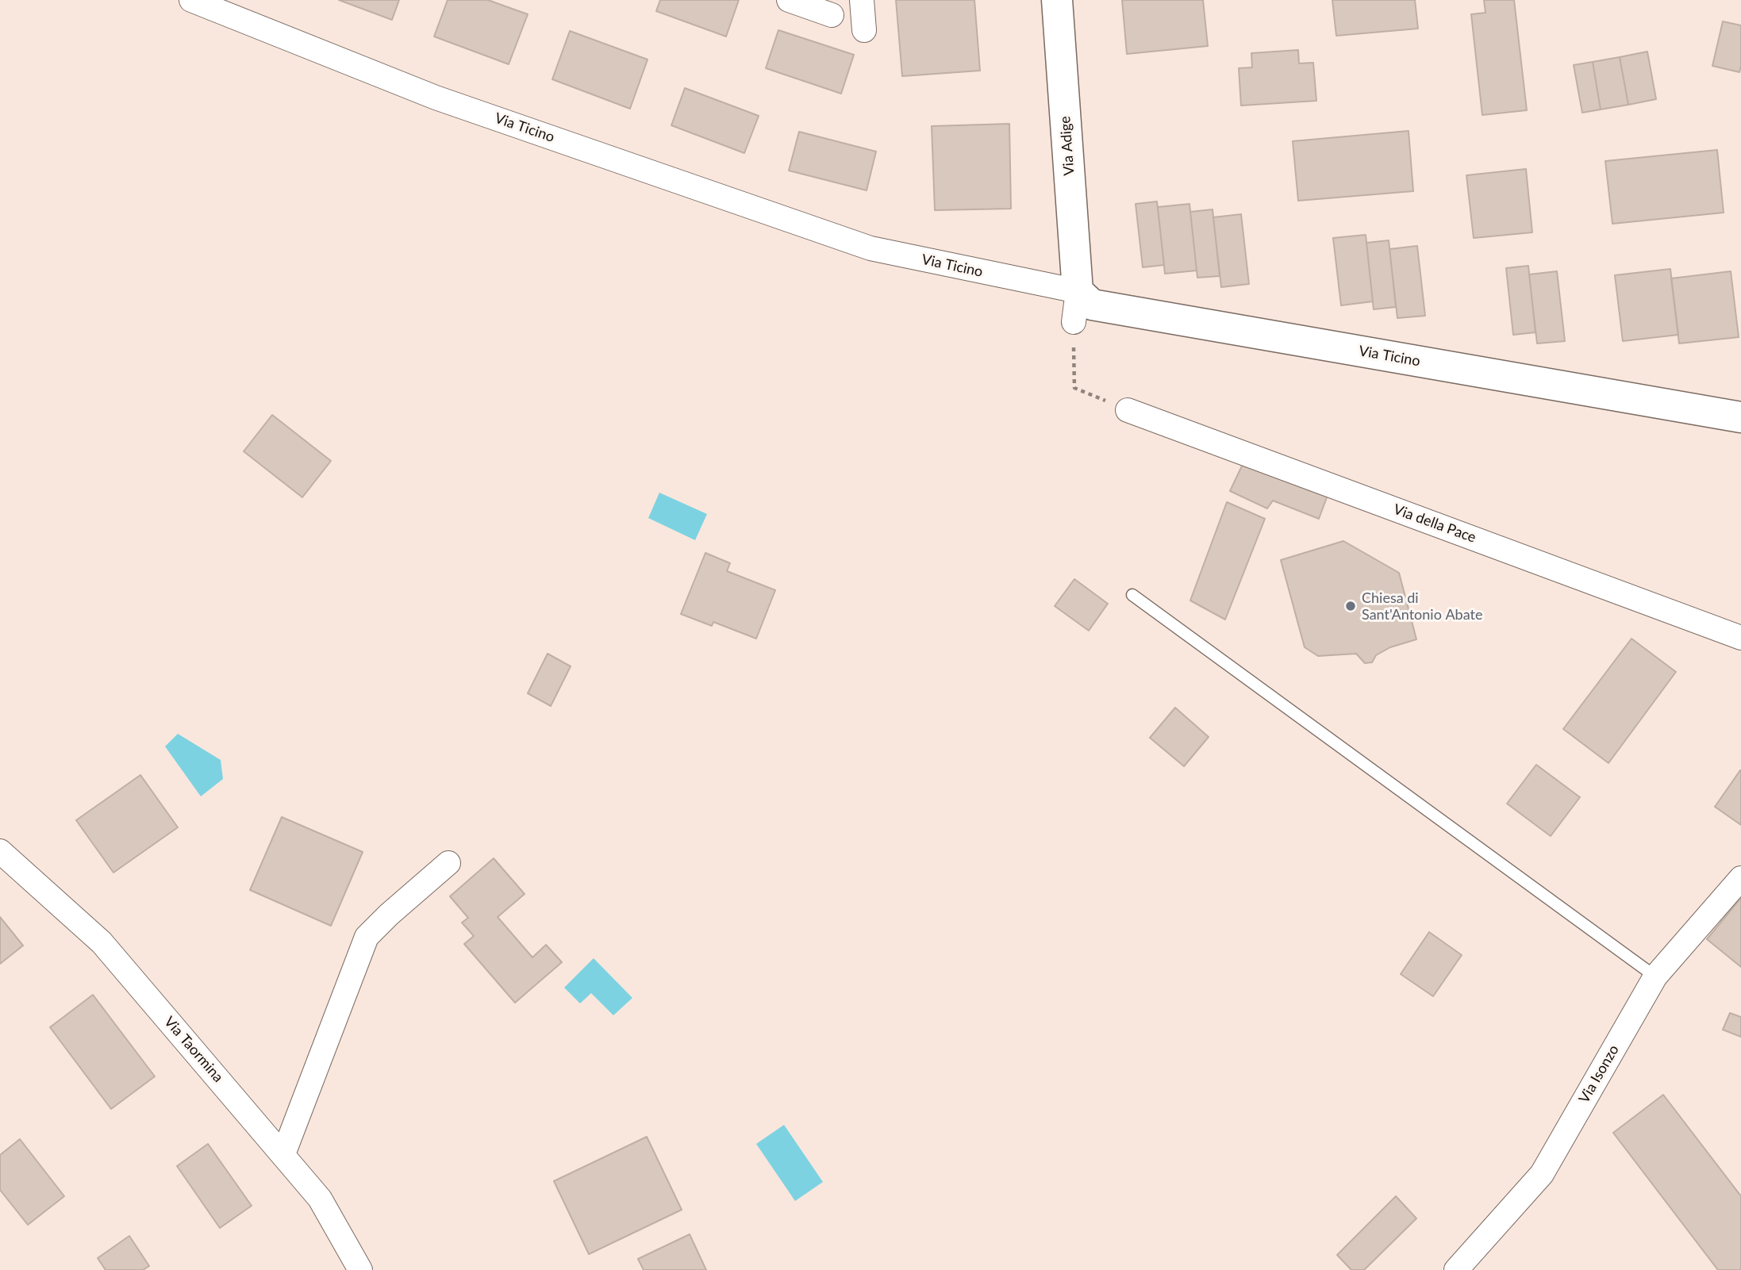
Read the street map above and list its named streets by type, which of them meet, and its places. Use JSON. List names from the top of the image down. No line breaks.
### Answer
{"streets":{"main road":["Via Ticino","Via Adige"],"street":["Via della Pace","Via Taormina","Via Isonzo"]},"crossings":[["Via Ticino","Via Adige"]],"places":["Chiesa di Sant'Antonio Abate"]}
